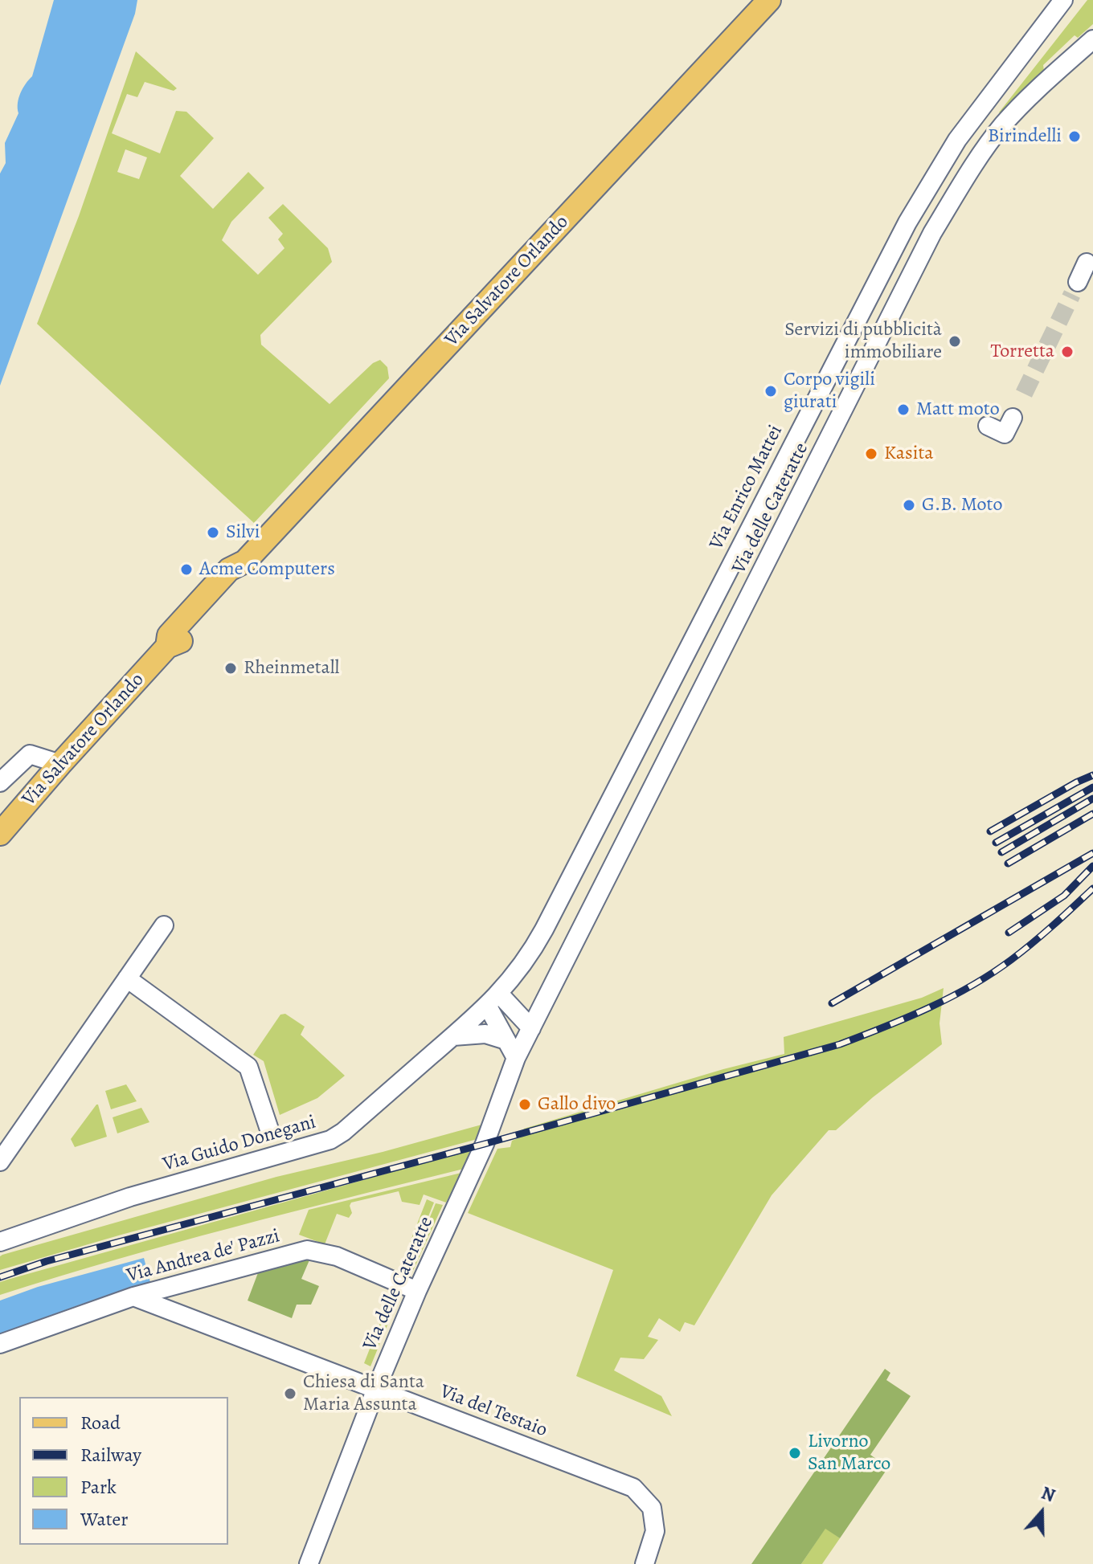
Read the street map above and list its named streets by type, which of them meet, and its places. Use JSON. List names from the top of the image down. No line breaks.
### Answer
{"streets":{"main road":["Via Salvatore Orlando"],"street":["Via Enrico Mattei","Via delle Cateratte","Via Guido Donegani","Via Andrea de' Pazzi","Via del Testaio"]},"crossings":[["Via Enrico Mattei","Via Guido Donegani"],["Via delle Cateratte","Via Andrea de' Pazzi"],["Via delle Cateratte","Via del Testaio"],["Via Andrea de' Pazzi","Via del Testaio"]],"places":["Birindelli","Servizi di pubblicità immobiliare","Torretta","Corpo vigili giurati","Matt moto","Kasita","G.B. Moto","Silvi","Acme Computers","Rheinmetall","Gallo divo","Chiesa di Santa Maria Assunta","Livorno San Marco"],"legend":["Road","Railway","Park","Water"],"north":"top"}
